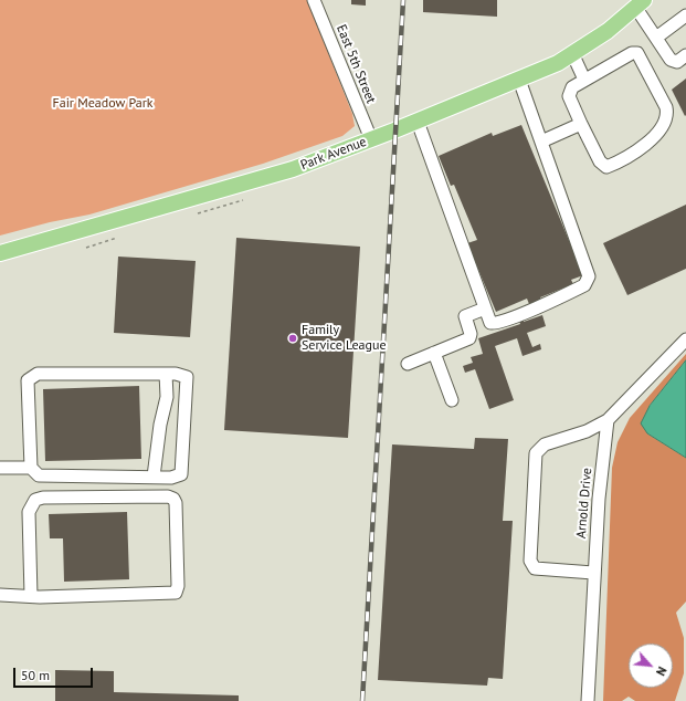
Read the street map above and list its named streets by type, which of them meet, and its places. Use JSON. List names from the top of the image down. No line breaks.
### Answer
{"streets":{"main road":["Park Avenue"],"street":["East 5th Street","Arnold Drive"]},"crossings":[["East 5th Street","Park Avenue"]],"parks":["Fair Meadow Park"],"places":["Family Service League"],"scale_bar":"50 m","north":"bottom right"}
